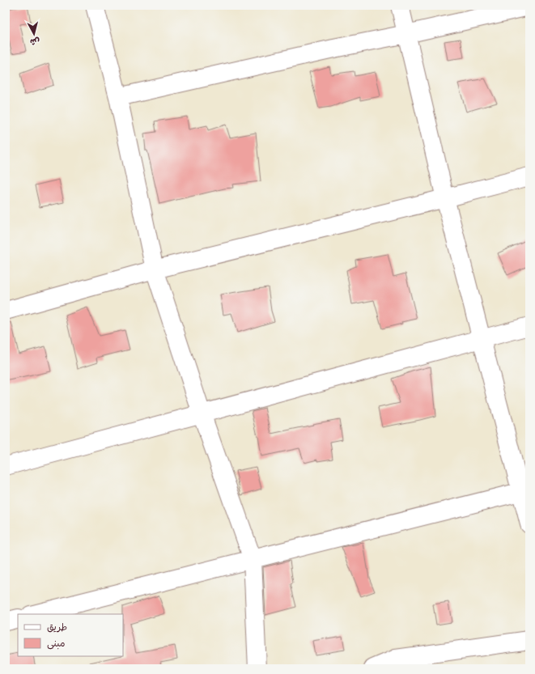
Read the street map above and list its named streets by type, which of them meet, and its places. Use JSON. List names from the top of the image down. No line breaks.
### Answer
{"legend":["طريق","مبنى"],"north":"bottom"}
